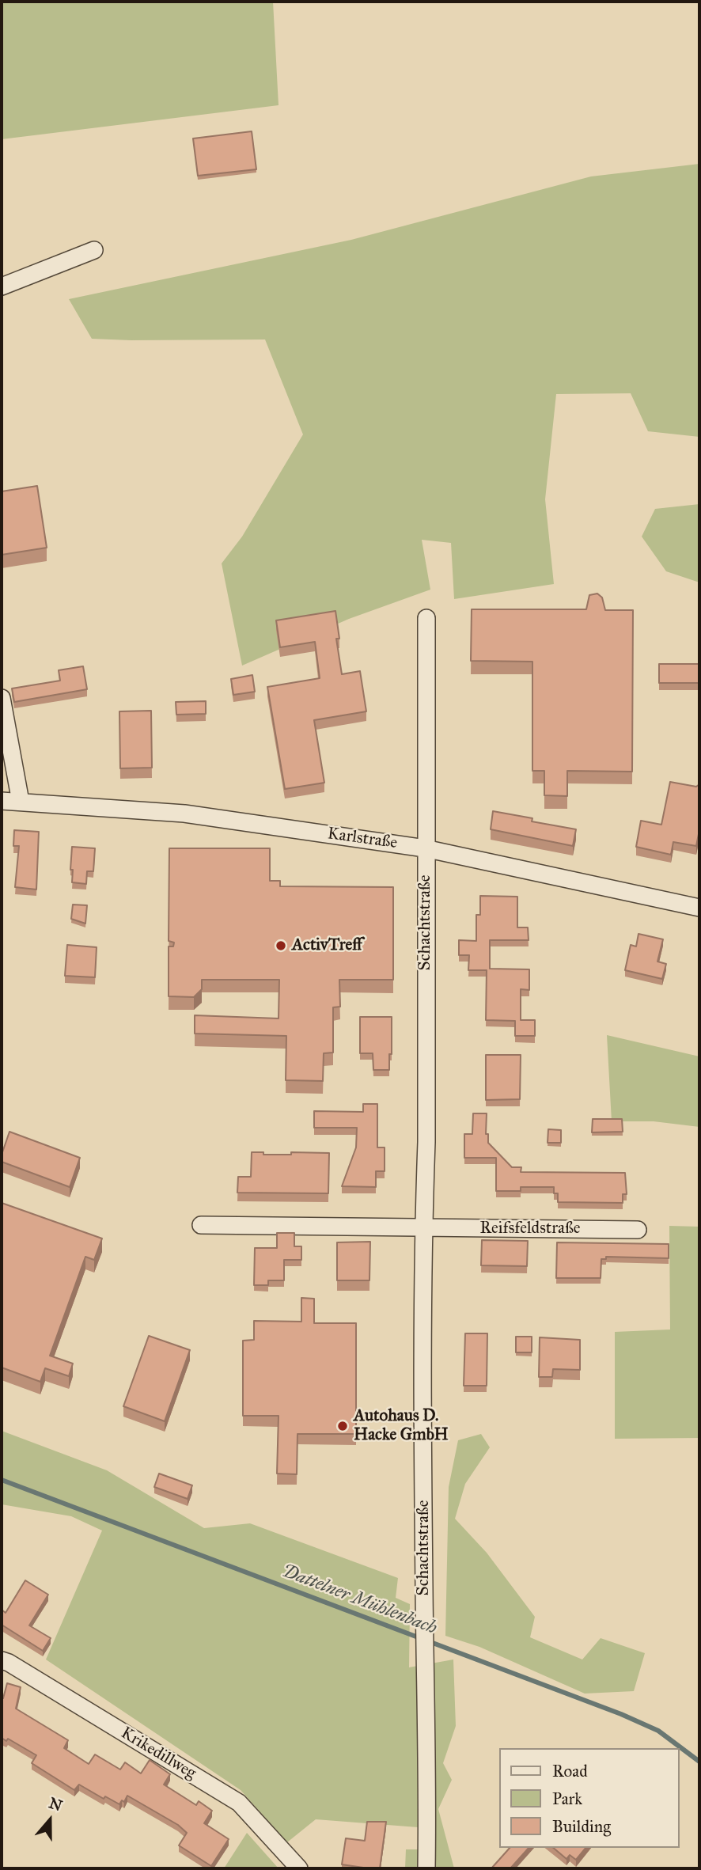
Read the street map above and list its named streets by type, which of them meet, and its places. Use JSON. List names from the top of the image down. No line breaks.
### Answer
{"streets":{"street":["Karlstraße","Schachtstraße","Reifsfeldstraße","Krikedillweg"]},"crossings":[["Karlstraße","Schachtstraße"],["Schachtstraße","Reifsfeldstraße"]],"water":["Dattelner Mühlenbach"],"places":["ActivTreff","Autohaus D. Hacke GmbH"],"legend":["Road","Park","Building"],"north":"top"}
